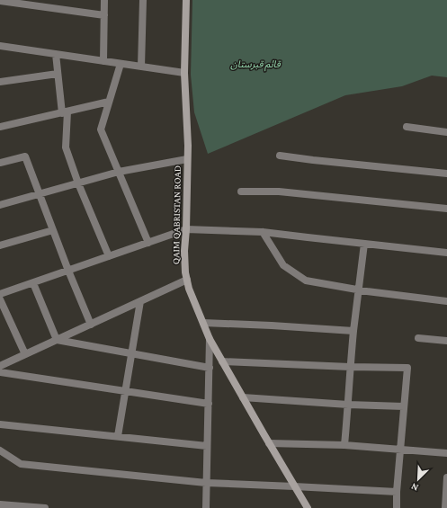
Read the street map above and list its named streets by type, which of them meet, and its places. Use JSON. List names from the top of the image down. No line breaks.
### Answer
{"streets":{"street":["QAIM QABRISTAN ROAD"]},"parks":["قائم قبرستان"],"north":"bottom left"}
